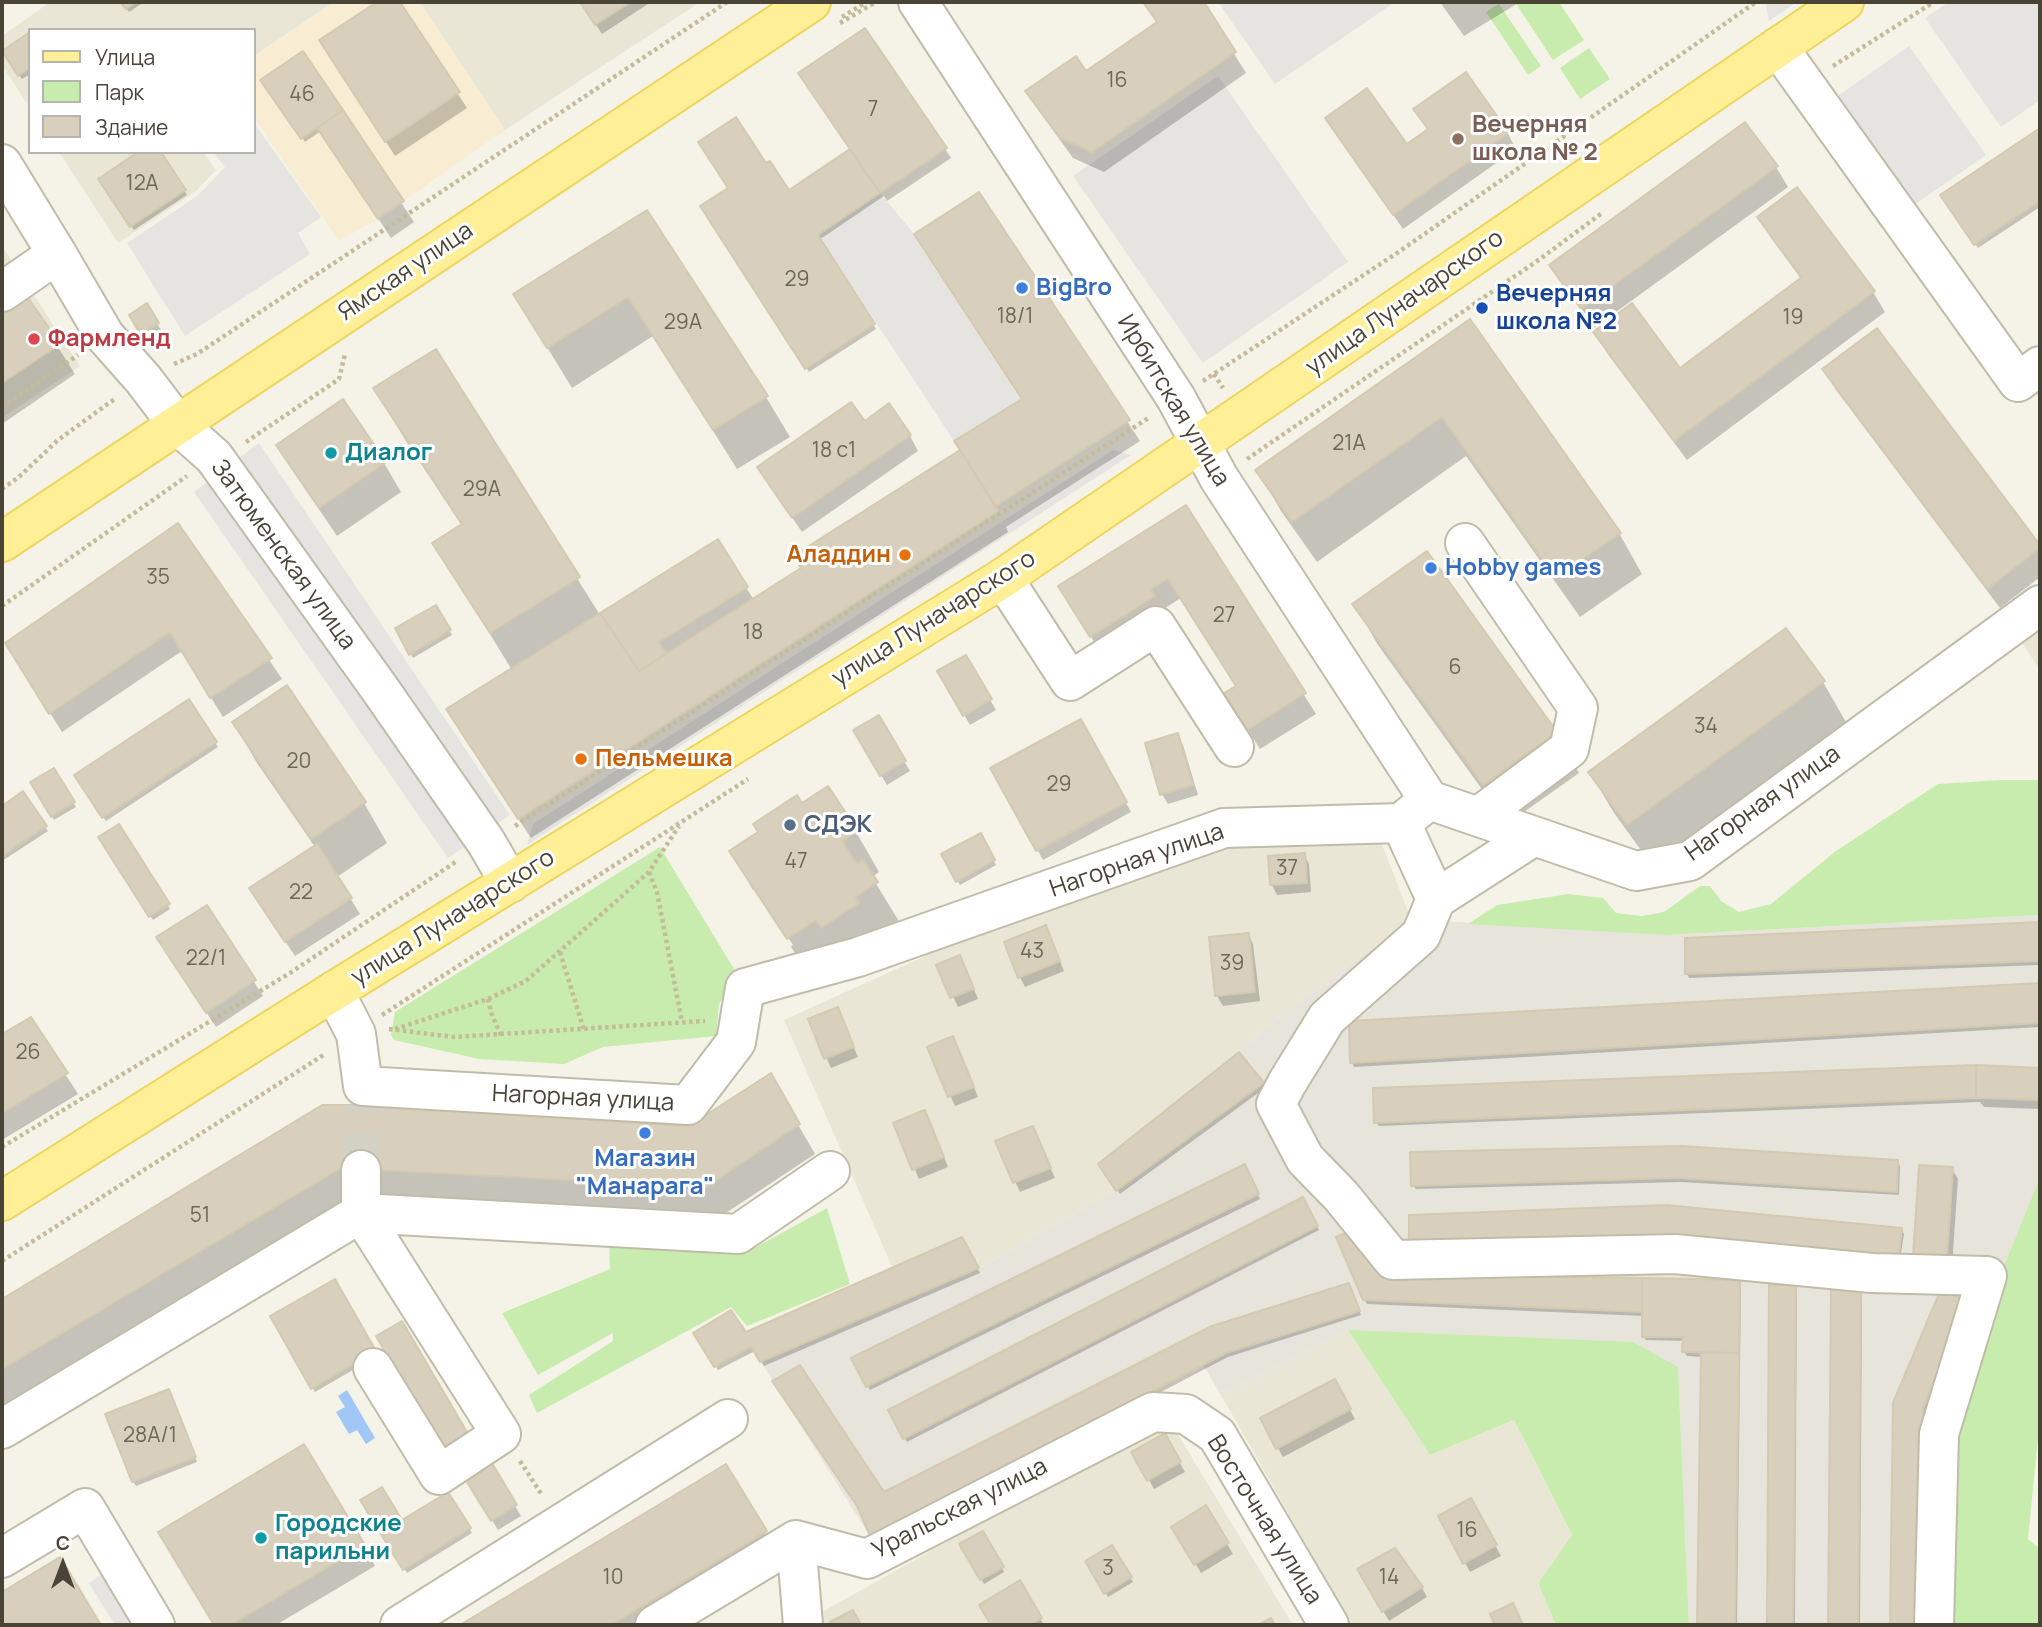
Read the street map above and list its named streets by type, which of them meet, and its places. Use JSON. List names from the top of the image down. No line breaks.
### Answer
{"streets":{"main road":["Ямская улица","улица Луначарского"],"street":["Ирбитская улица","Затюменская улица","Нагорная улица","Уральская улица","Восточная улица"]},"crossings":[["Ямская улица","Затюменская улица"],["улица Луначарского","Ирбитская улица"],["улица Луначарского","Затюменская улица"],["улица Луначарского","Нагорная улица"],["Ирбитская улица","Нагорная улица"],["Уральская улица","Восточная улица"]],"places":["Вечерняя школа № 2","BigBro","Вечерняя школа №2","Фармленд","Диалог","Аладдин","Hobby games","Пельмешка","СДЭК","Магазин \"Манарага\"","Городские парильни"],"house_numbers":["16","46","7","12А","29","18/1","19","29А","21А","18 c1","29А","35","27","18","6","34","20","29","47","37","22","43","22/1","39","26","51","28А/1","16","3","10","14"],"legend":["Улица","Парк","Здание"],"north":"top"}
